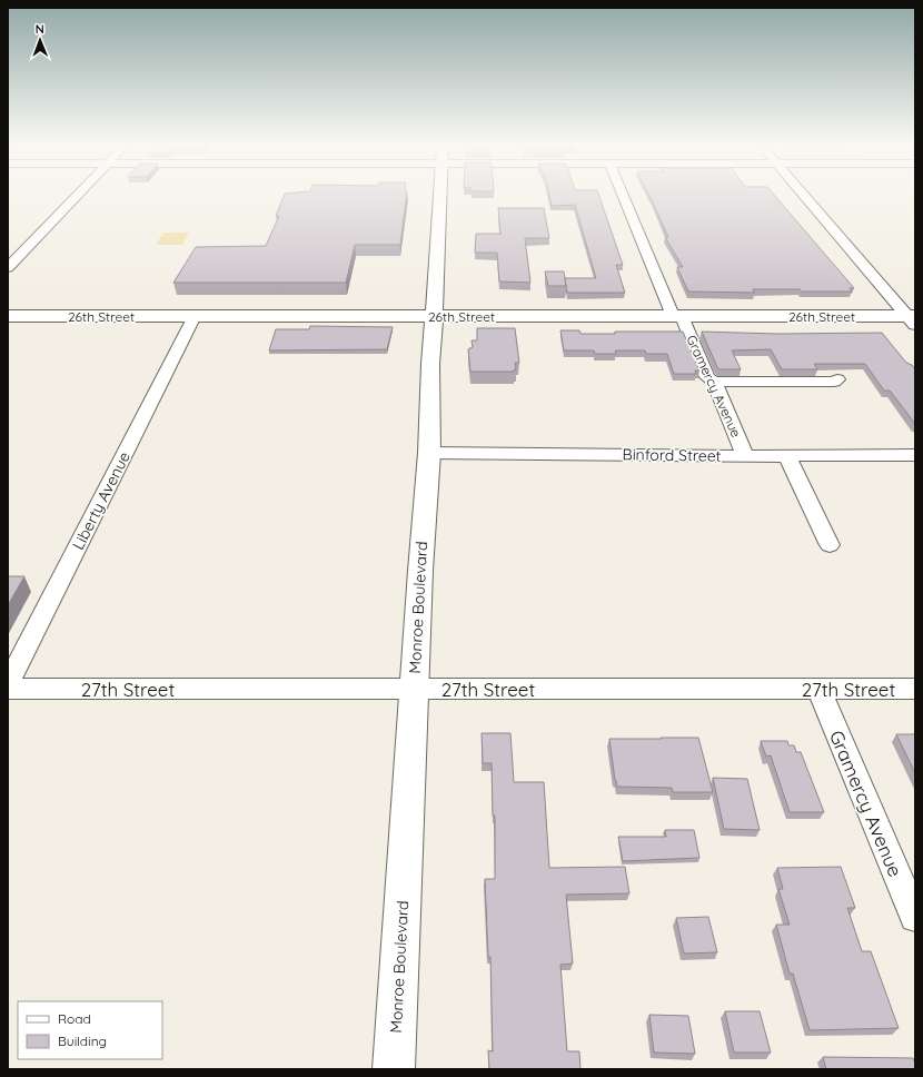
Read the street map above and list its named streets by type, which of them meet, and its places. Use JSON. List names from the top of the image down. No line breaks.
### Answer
{"streets":{"street":["26th Street","Gramercy Avenue","Binford Street","Liberty Avenue","Monroe Boulevard","27th Street"]},"crossings":[["26th Street","Gramercy Avenue"],["26th Street","Liberty Avenue"],["26th Street","Monroe Boulevard"],["Gramercy Avenue","Binford Street"],["Gramercy Avenue","27th Street"],["Binford Street","Monroe Boulevard"],["Monroe Boulevard","27th Street"]],"legend":["Road","Building"],"north":"top"}
